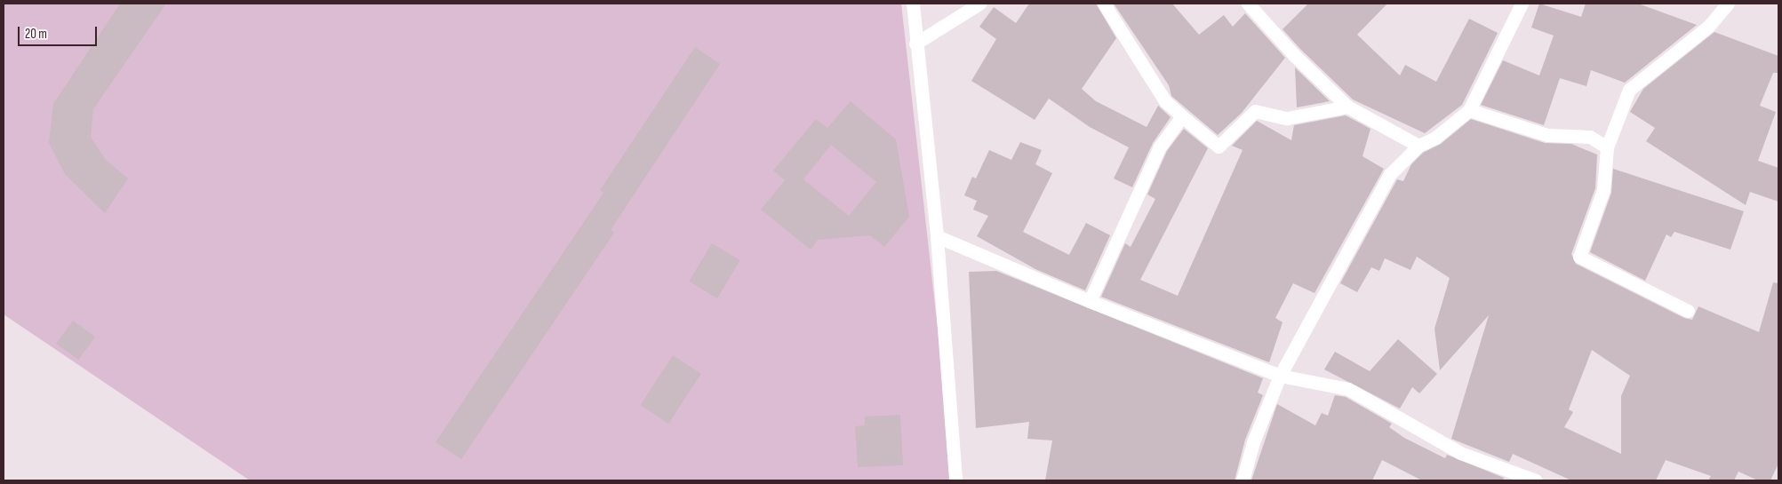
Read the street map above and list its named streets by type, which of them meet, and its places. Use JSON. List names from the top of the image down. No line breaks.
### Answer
{"scale_bar":"20 m"}
